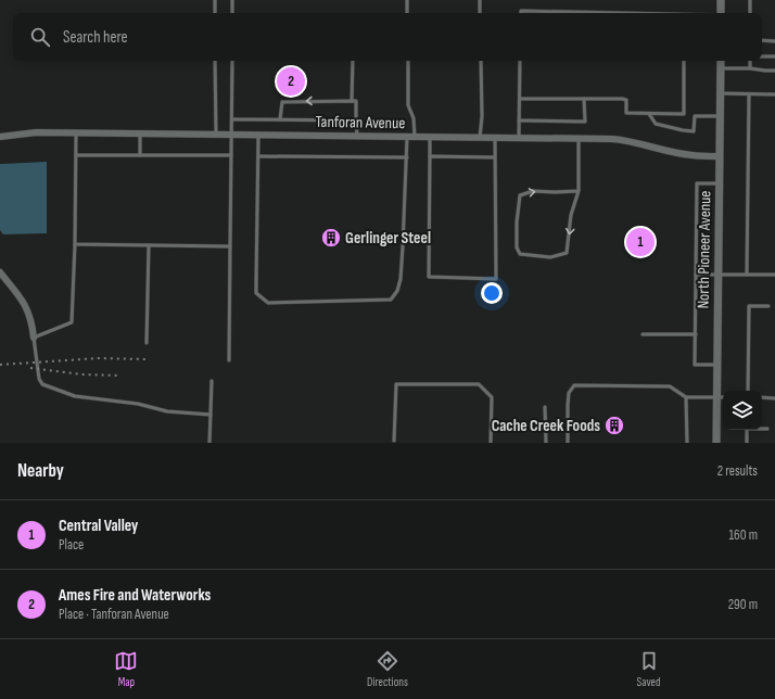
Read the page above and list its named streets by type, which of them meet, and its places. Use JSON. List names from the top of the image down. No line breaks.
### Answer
{"streets":{"street":["Tanforan Avenue","North Pioneer Avenue"]},"crossings":[["Tanforan Avenue","North Pioneer Avenue"]],"places":{"building":["Gerlinger Steel","Cache Creek Foods"]},"page":{"search":"Search here","pins":["2","1"],"heading":["Nearby","2 results"],"list":[{"mark":"1","name":"Central Valley","note":"Place","value":"160 m"},{"mark":"2","name":"Ames Fire and Waterworks","note":"Place · Tanforan Avenue","value":"290 m"}],"nav":["Map","Directions","Saved"]}}
